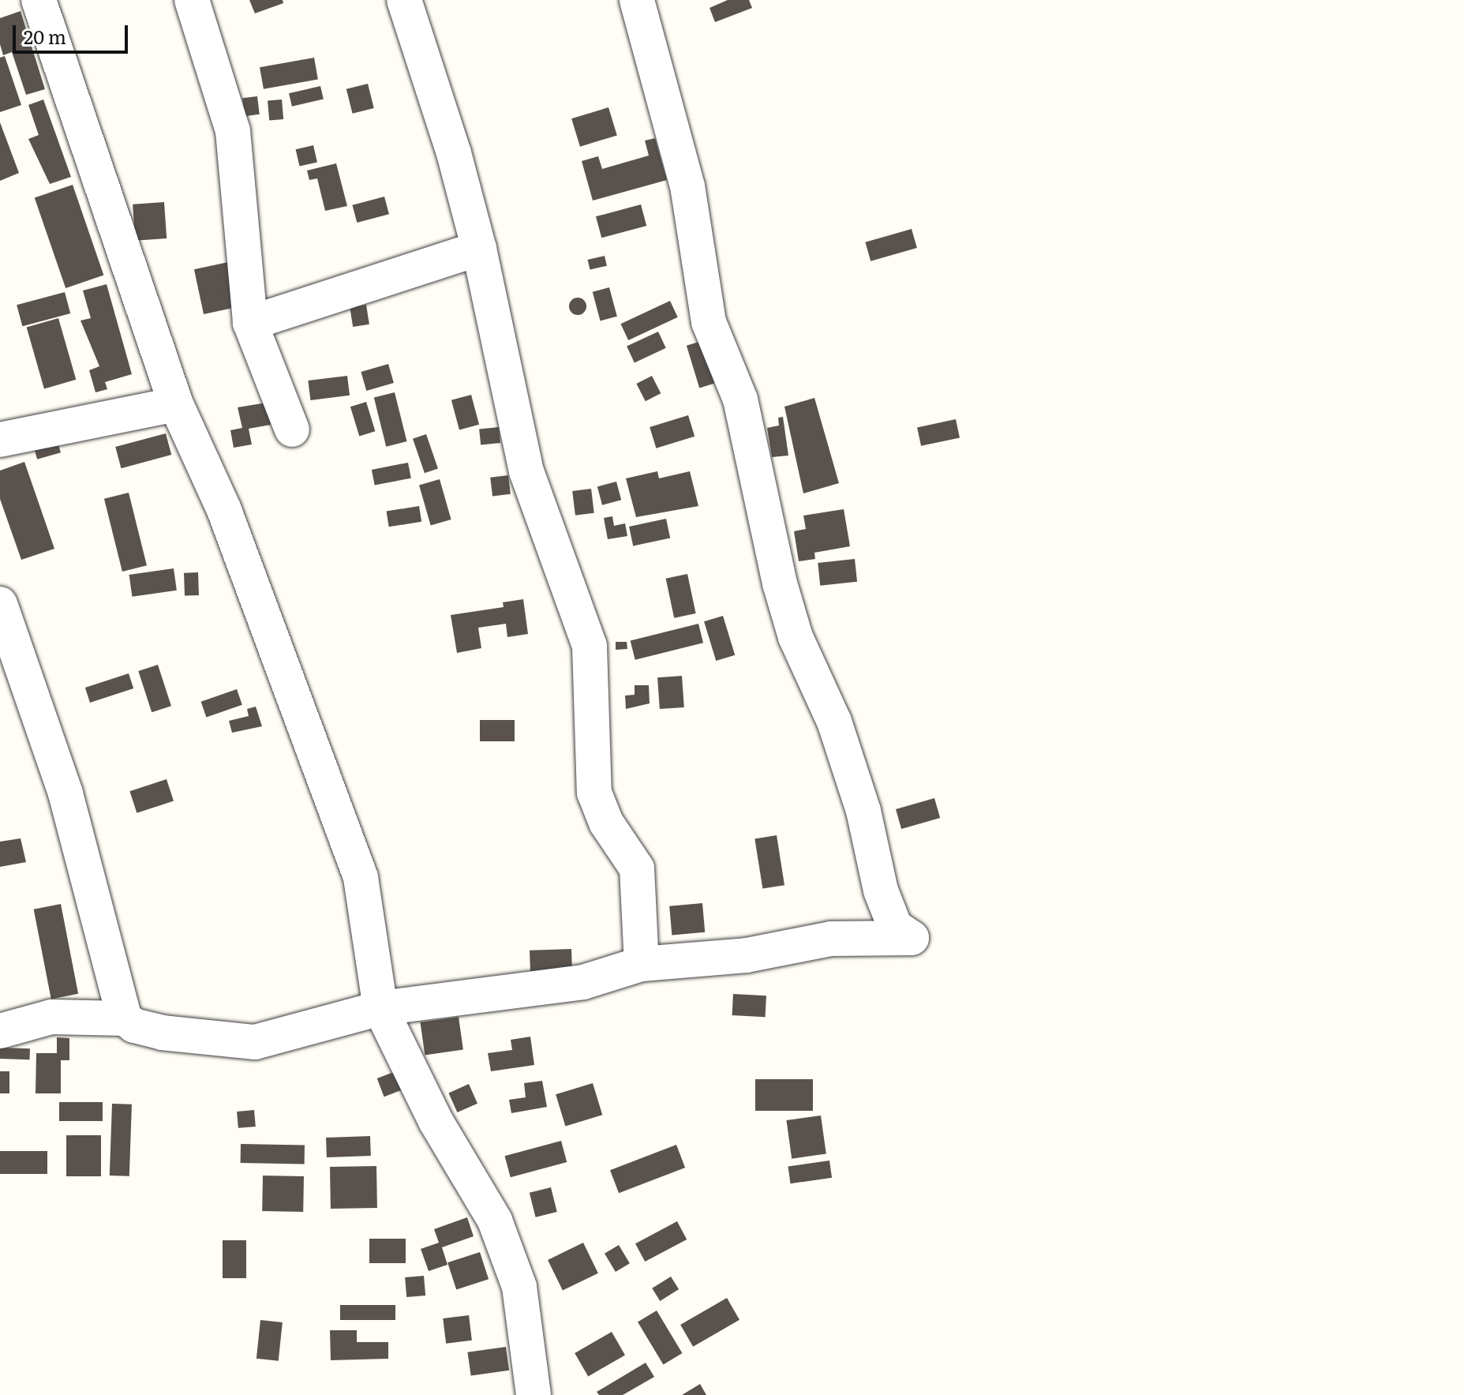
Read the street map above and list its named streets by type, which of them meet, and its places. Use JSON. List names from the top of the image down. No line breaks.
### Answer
{"scale_bar":"20 m"}
